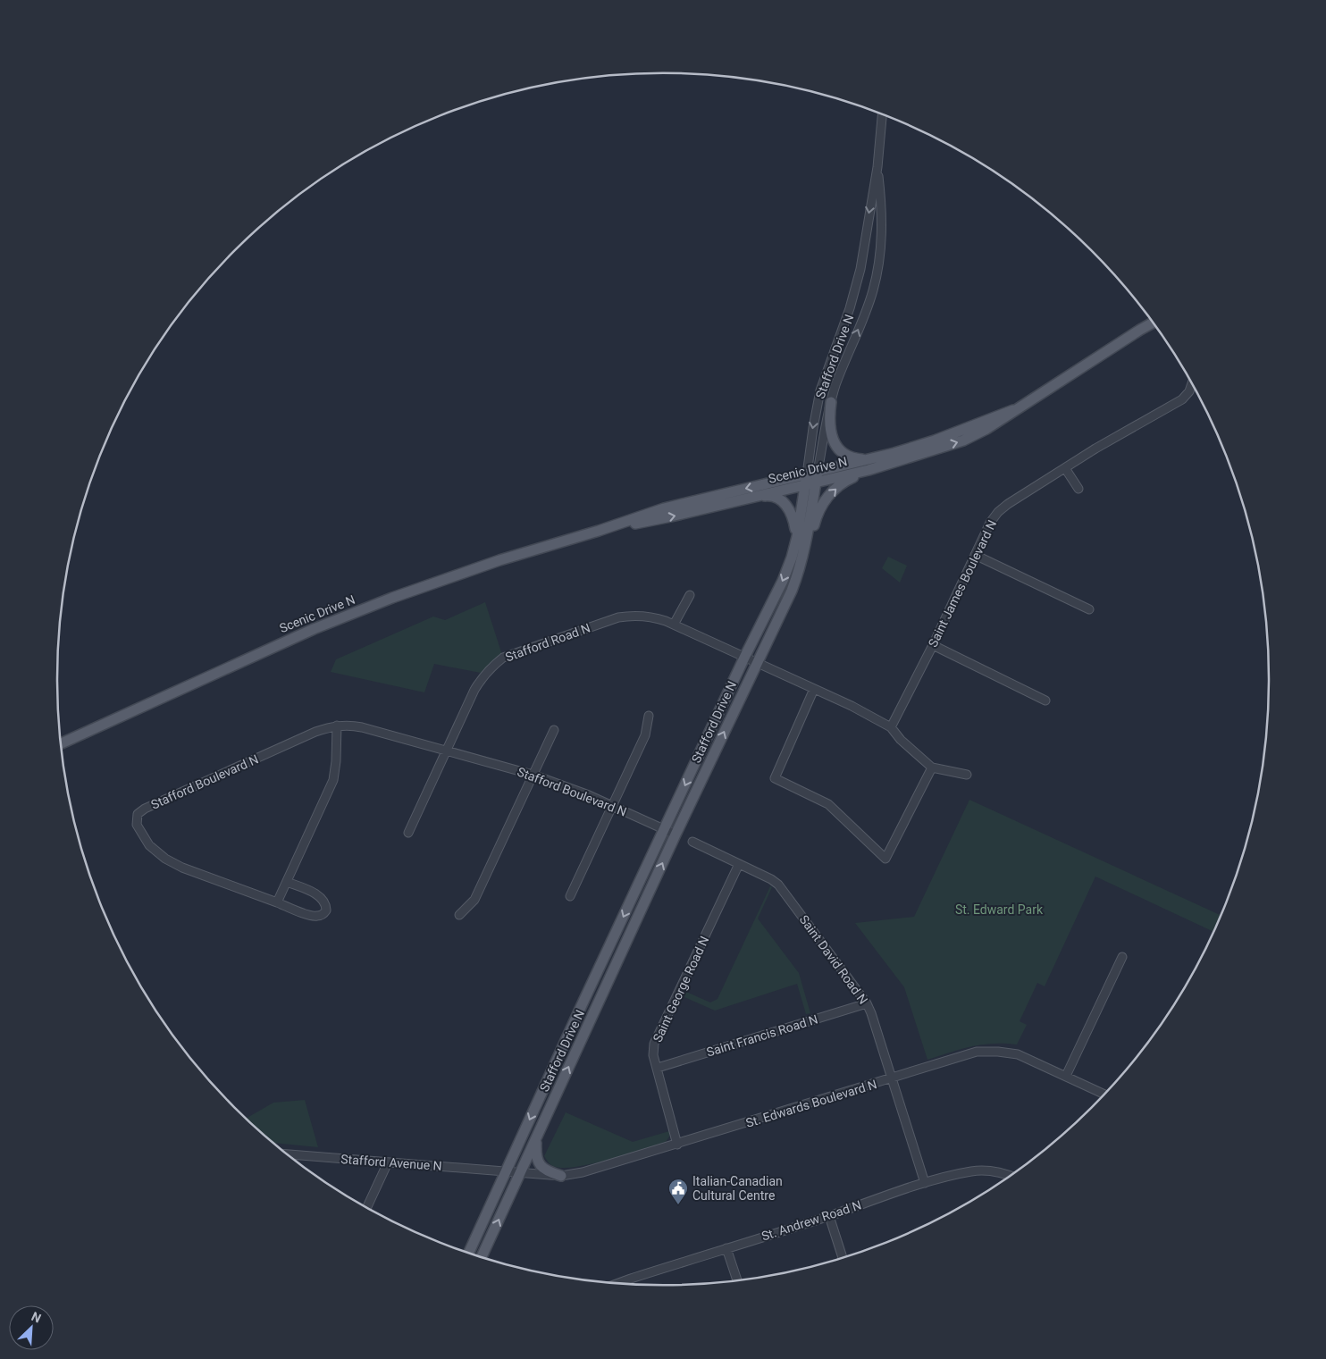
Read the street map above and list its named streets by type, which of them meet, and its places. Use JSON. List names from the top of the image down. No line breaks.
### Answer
{"streets":{"main road":["Stafford Drive N","Scenic Drive N"],"street":["Saint James Boulevard N","Stafford Road N","Stafford Boulevard N","Saint David Road N","Saint George Road N","Saint Francis Road N","St. Edwards Boulevard N","Stafford Avenue N","St. Andrew Road N"]},"crossings":[["Stafford Drive N","Scenic Drive N"],["Stafford Drive N","Stafford Road N"],["Stafford Drive N","Stafford Boulevard N"],["Stafford Drive N","St. Edwards Boulevard N"],["Stafford Drive N","Stafford Avenue N"],["Stafford Road N","Stafford Boulevard N"],["Saint David Road N","Saint George Road N"],["Saint David Road N","Saint Francis Road N"],["Saint David Road N","St. Edwards Boulevard N"],["Saint David Road N","St. Andrew Road N"],["Saint George Road N","Saint Francis Road N"],["Saint George Road N","St. Edwards Boulevard N"],["St. Edwards Boulevard N","Stafford Avenue N"]],"parks":["St. Edward Park"],"places":{"public building":["Italian-Canadian Cultural Centre"]},"north":"top right"}
